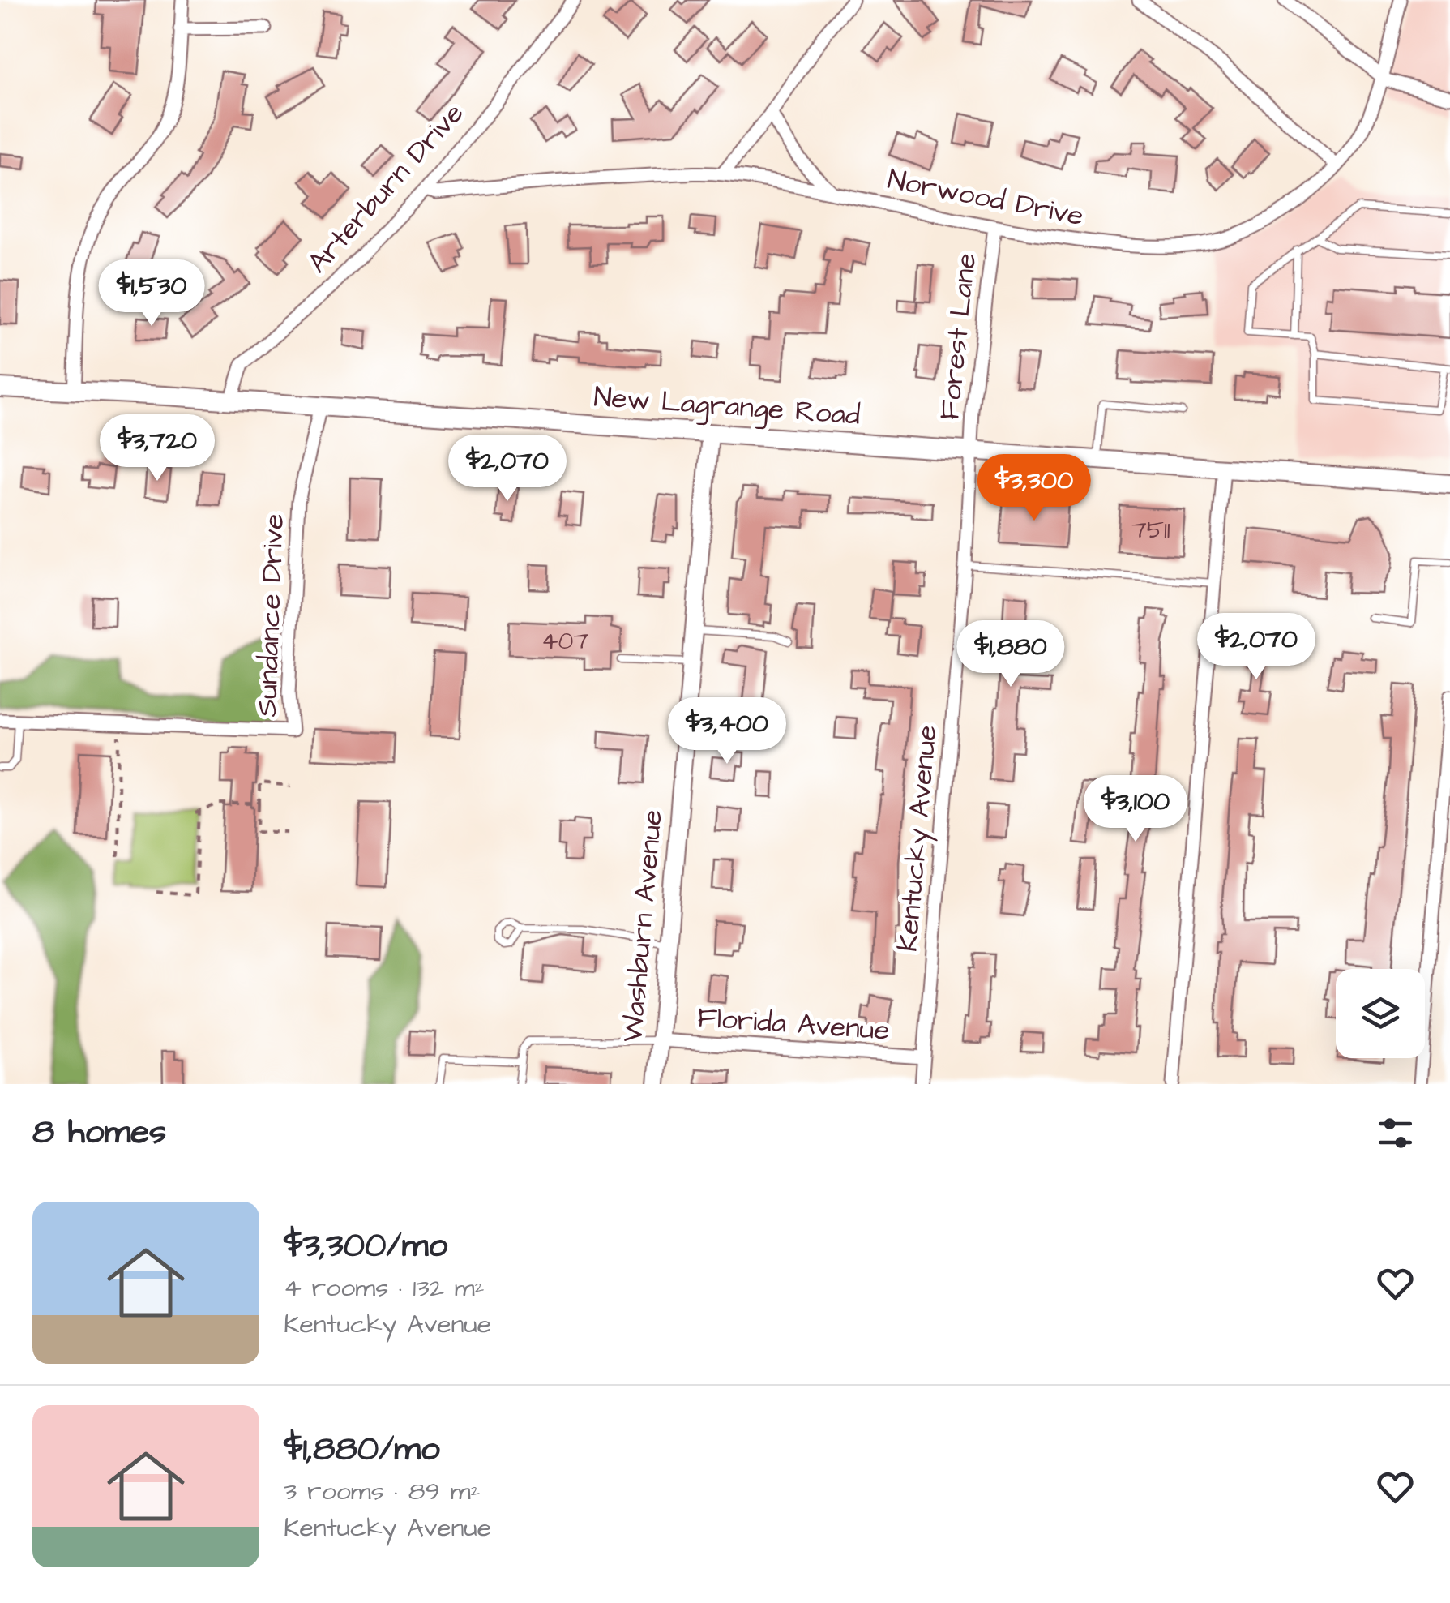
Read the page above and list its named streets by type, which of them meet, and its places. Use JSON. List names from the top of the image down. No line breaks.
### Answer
{"streets":{"main road":["New Lagrange Road"],"street":["Arterburn Drive","Norwood Drive","Forest Lane","Sundance Drive","Kentucky Avenue","Washburn Avenue","Florida Avenue"]},"crossings":[["Arterburn Drive","Norwood Drive"],["Arterburn Drive","New Lagrange Road"],["Norwood Drive","Forest Lane"],["Forest Lane","New Lagrange Road"],["Forest Lane","Kentucky Avenue"],["New Lagrange Road","Sundance Drive"],["New Lagrange Road","Kentucky Avenue"],["New Lagrange Road","Washburn Avenue"],["Kentucky Avenue","Florida Avenue"],["Washburn Avenue","Florida Avenue"]],"house_numbers":["7511","407"],"page":{"price":["$1,530","$3,720","$2,070","$3,300","$2,070","$1,880","$3,400","$3,100"],"heading":"8 homes","list":[{"name":"$3,300/mo","note":"4 rooms · 132 m² · Kentucky Avenue"},{"name":"$1,880/mo","note":"3 rooms · 89 m² · Kentucky Avenue"}]}}
